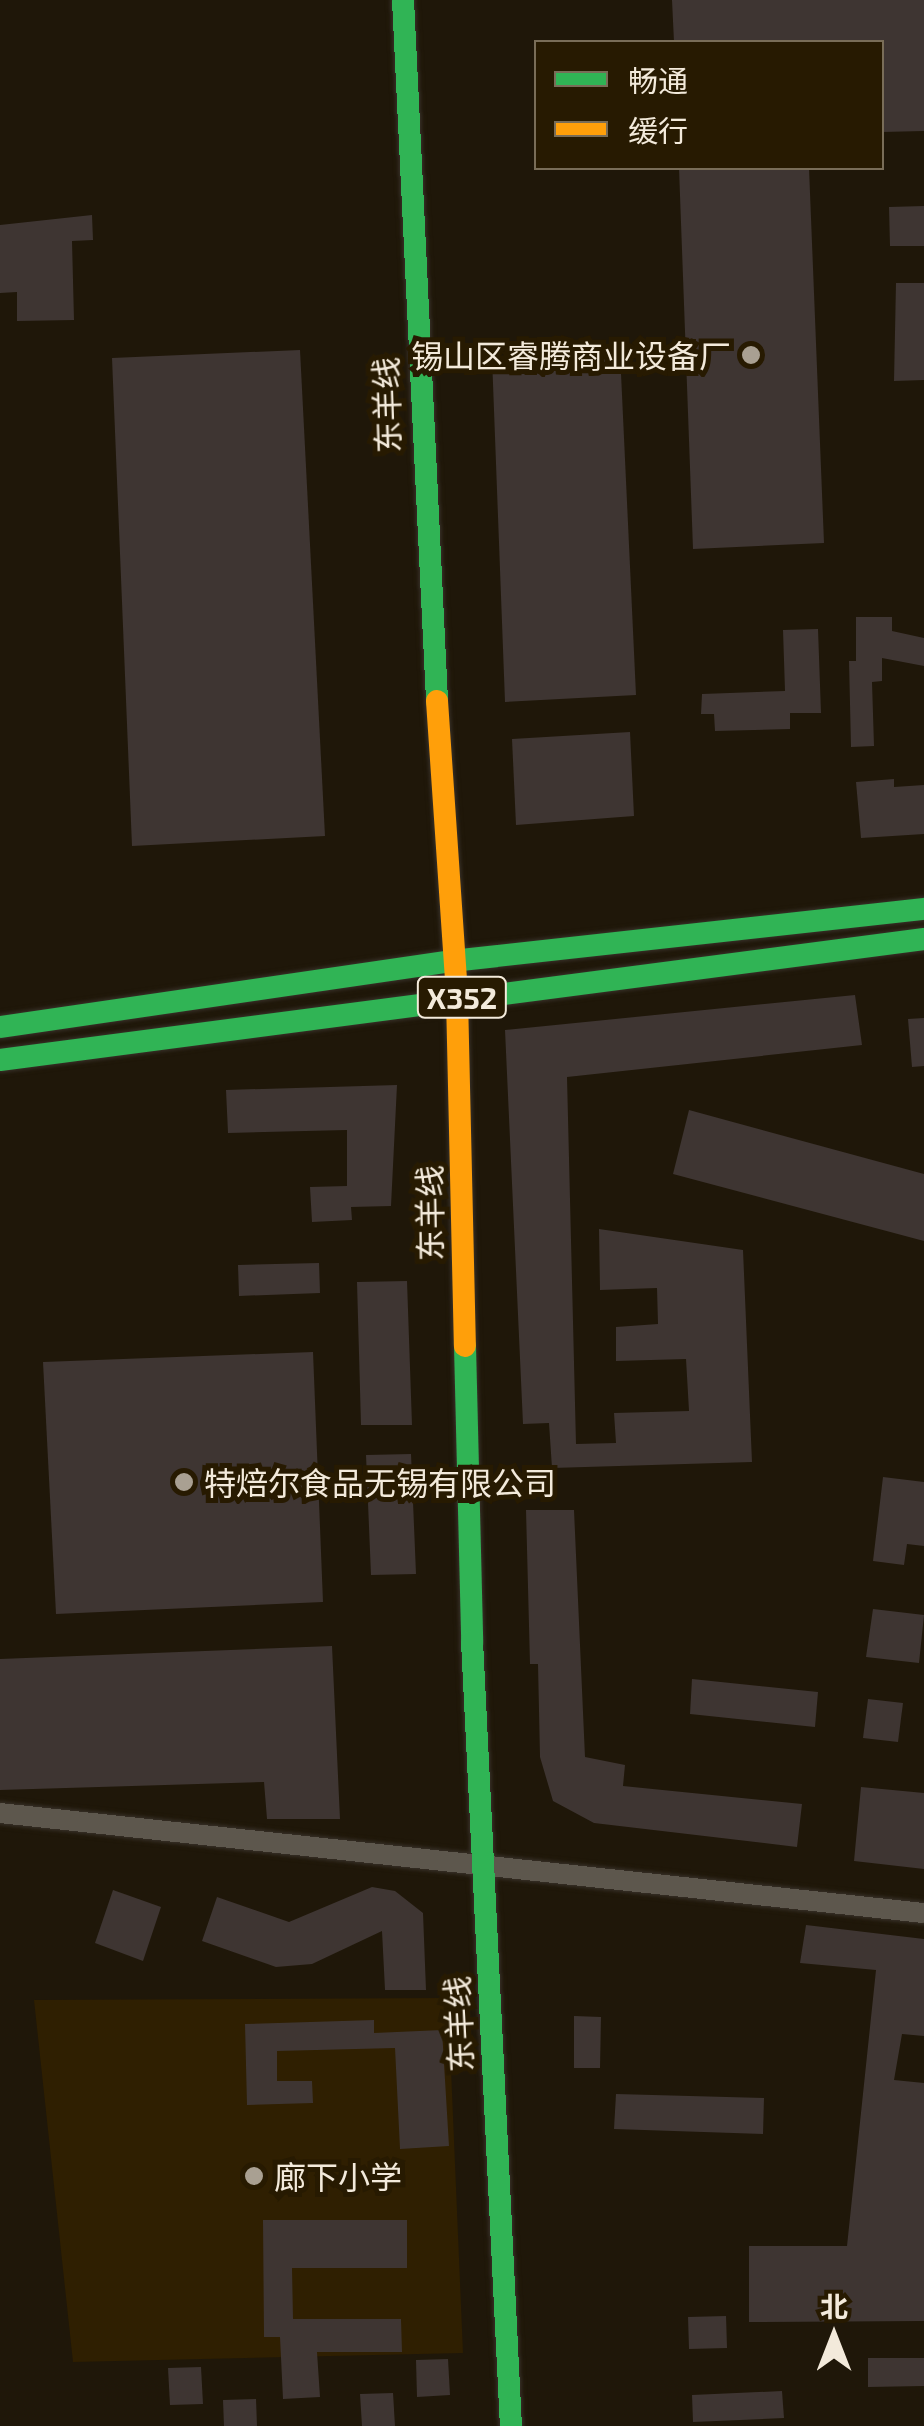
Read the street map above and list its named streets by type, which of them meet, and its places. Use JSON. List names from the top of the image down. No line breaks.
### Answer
{"streets":{"main road":["东羊线","X352"]},"crossings":[["东羊线","X352"]],"places":["锡山区睿腾商业设备厂","特焙尔食品无锡有限公司","廊下小学"],"legend":["畅通","缓行"],"north":"top"}
